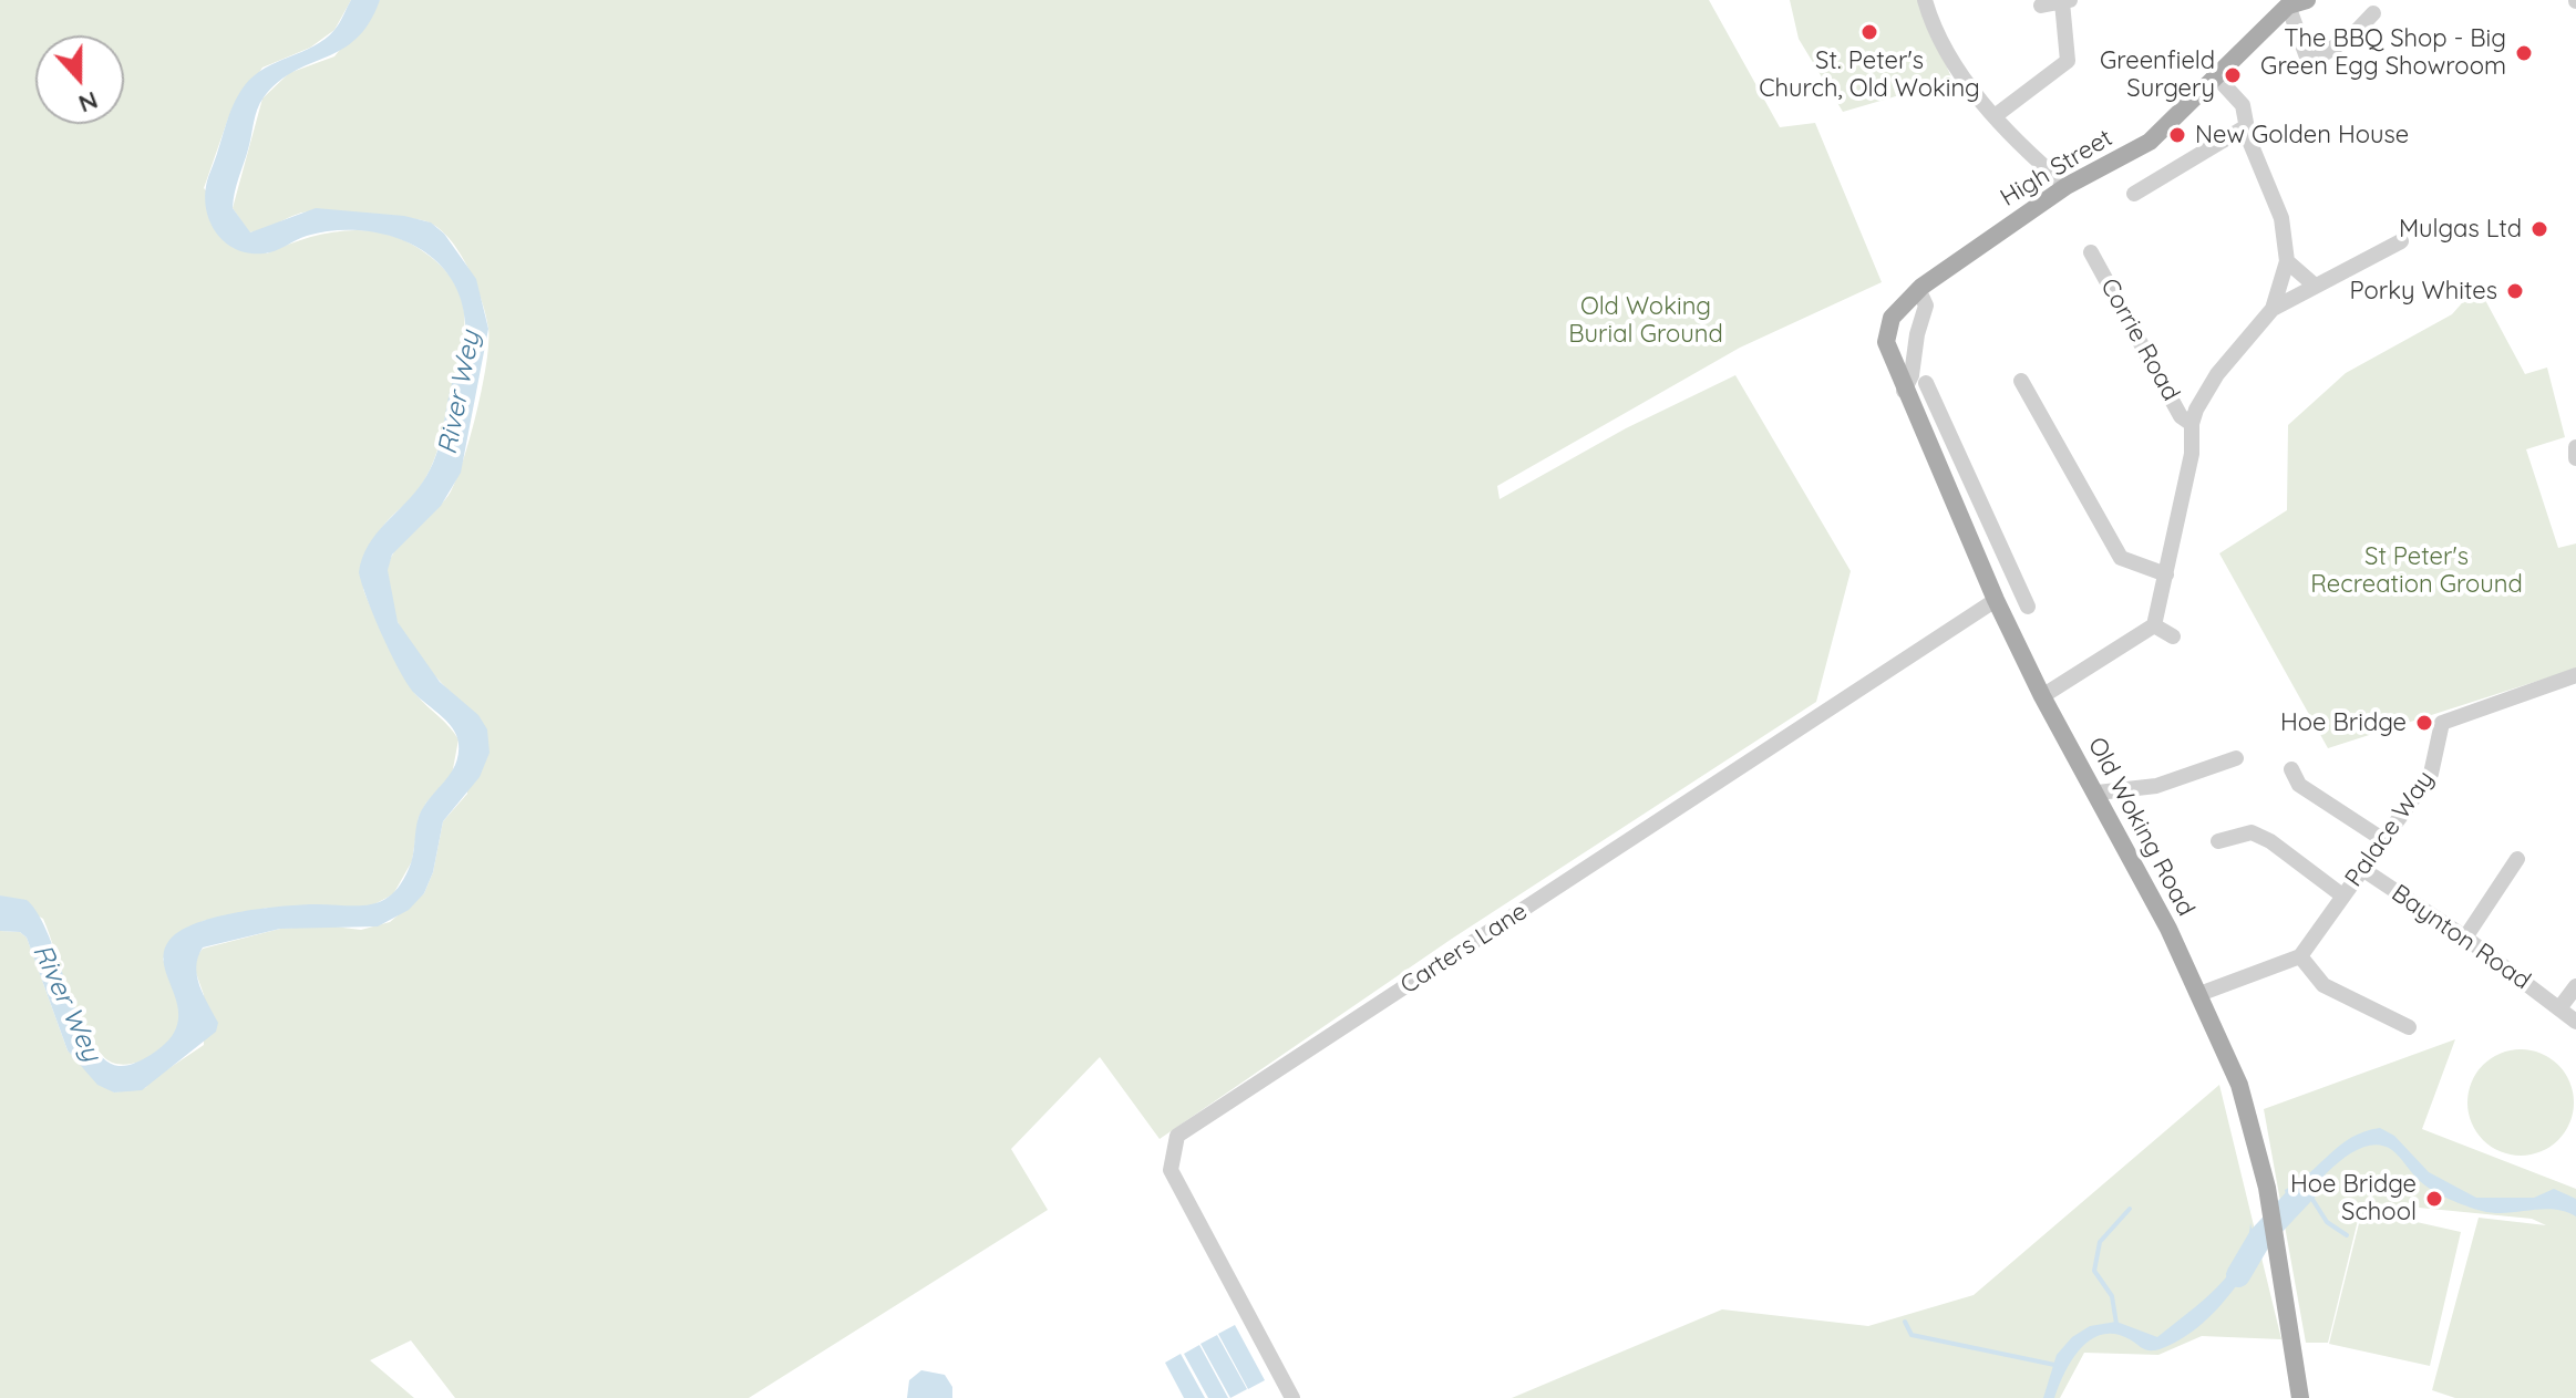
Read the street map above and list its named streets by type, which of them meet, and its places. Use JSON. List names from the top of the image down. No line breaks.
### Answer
{"streets":{"main road":["High Street","Old Woking Road"],"street":["Corrie Road","Palace Way","Baynton Road","Carters Lane"]},"crossings":[["High Street","Old Woking Road"],["Old Woking Road","Carters Lane"],["Palace Way","Baynton Road"]],"water":["River Wey"],"parks":["Old Woking Burial Ground","St Peter's Recreation Ground"],"places":["St. Peter's Church, Old Woking","The BBQ Shop - Big Green Egg Showroom","Greenfield Surgery","New Golden House","Mulgas Ltd","Porky Whites","Hoe Bridge","Hoe Bridge School"],"north":"bottom"}
